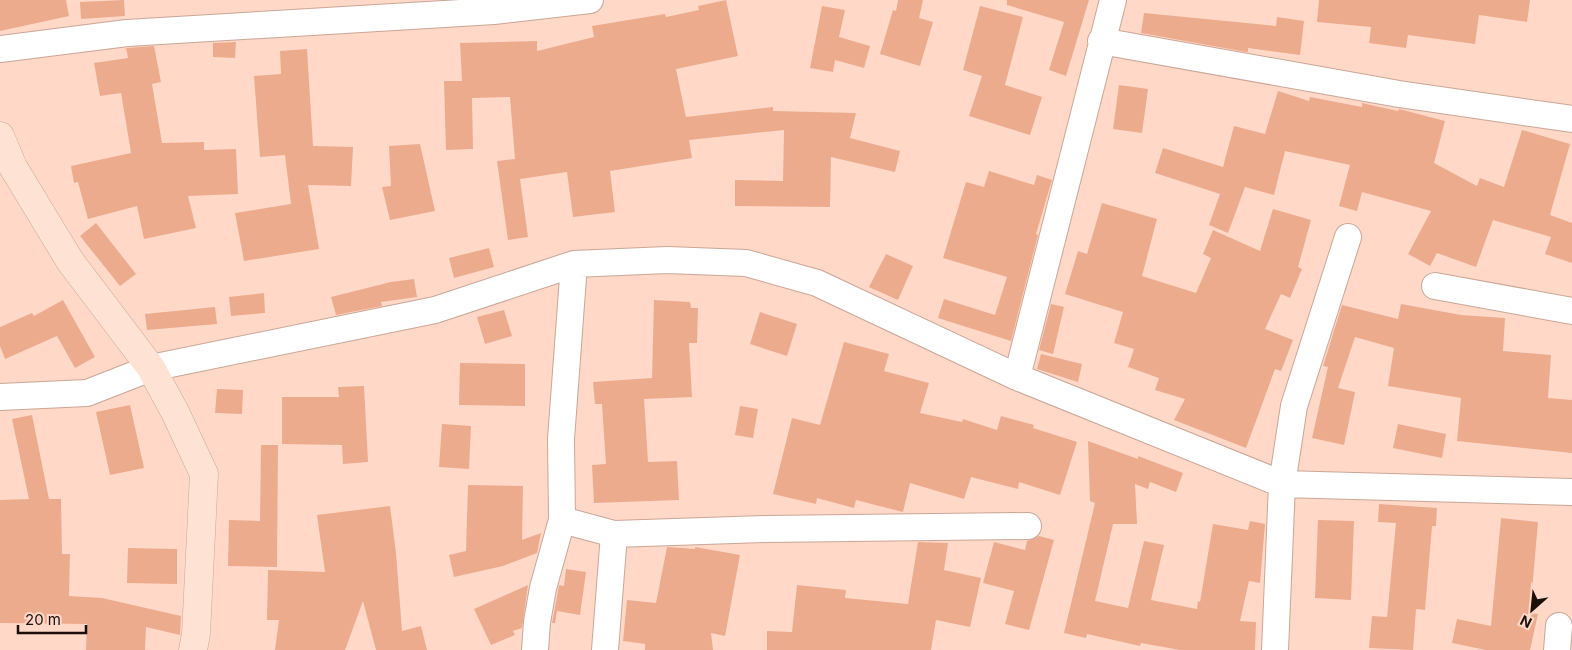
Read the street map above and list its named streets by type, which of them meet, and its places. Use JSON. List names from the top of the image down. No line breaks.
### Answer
{"scale_bar":"20 m","north":"bottom left"}
